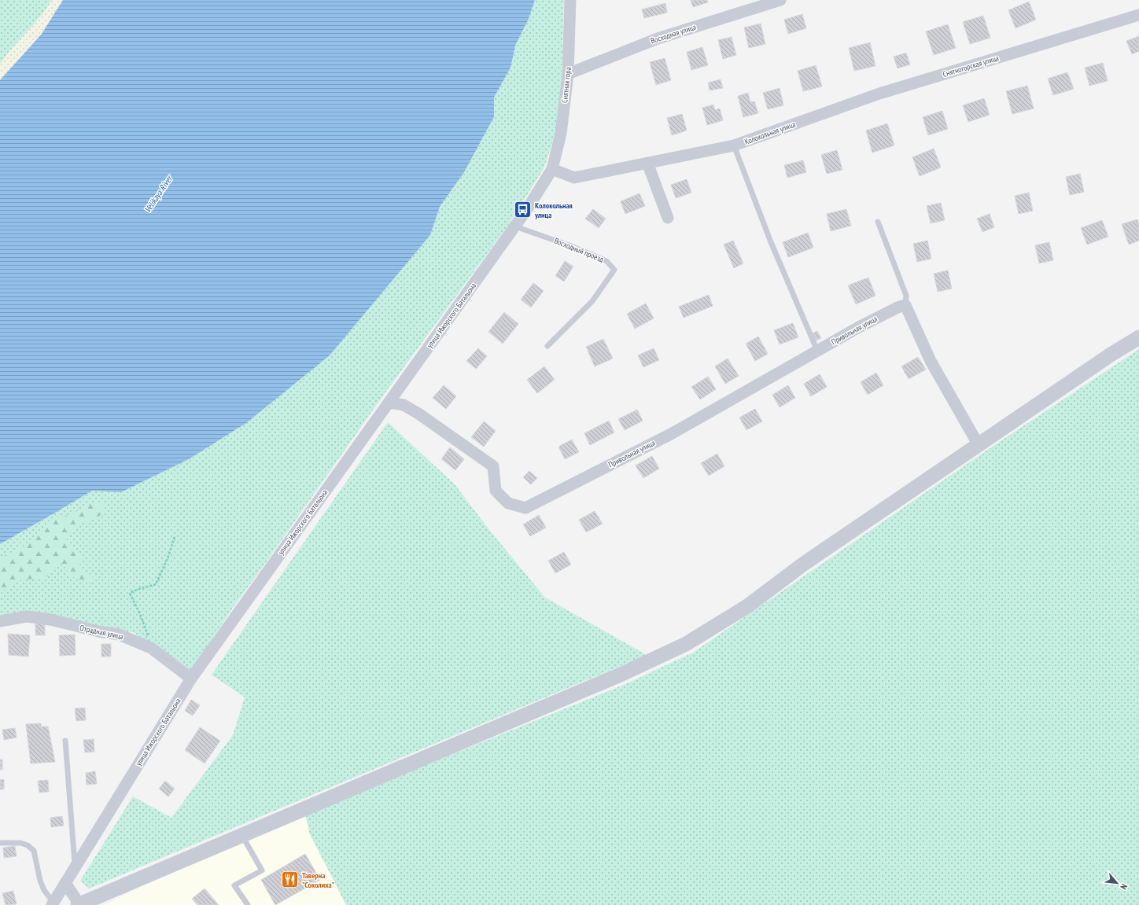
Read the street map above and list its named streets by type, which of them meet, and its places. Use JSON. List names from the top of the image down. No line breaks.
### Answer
{"streets":{"street":["Восходная улица","Снятногорская улица","Снятная гора","Колокольная улица","улица Ижорского Батальона","Привольная улица","Отрадная улица"],"lane":["Восходный проезд"]},"crossings":[["Восходная улица","Снятная гора"],["Снятногорская улица","Колокольная улица"],["Снятная гора","Колокольная улица"],["Снятная гора","улица Ижорского Батальона"],["Колокольная улица","улица Ижорского Батальона"],["Восходный проезд","улица Ижорского Батальона"],["улица Ижорского Батальона","Привольная улица"],["улица Ижорского Батальона","Отрадная улица"]],"water":["Velikaya River"],"places":{"bus stop":["Колокольная улица"],"restaurant":["Таверна \"Соколиха\""]},"north":"bottom right"}
